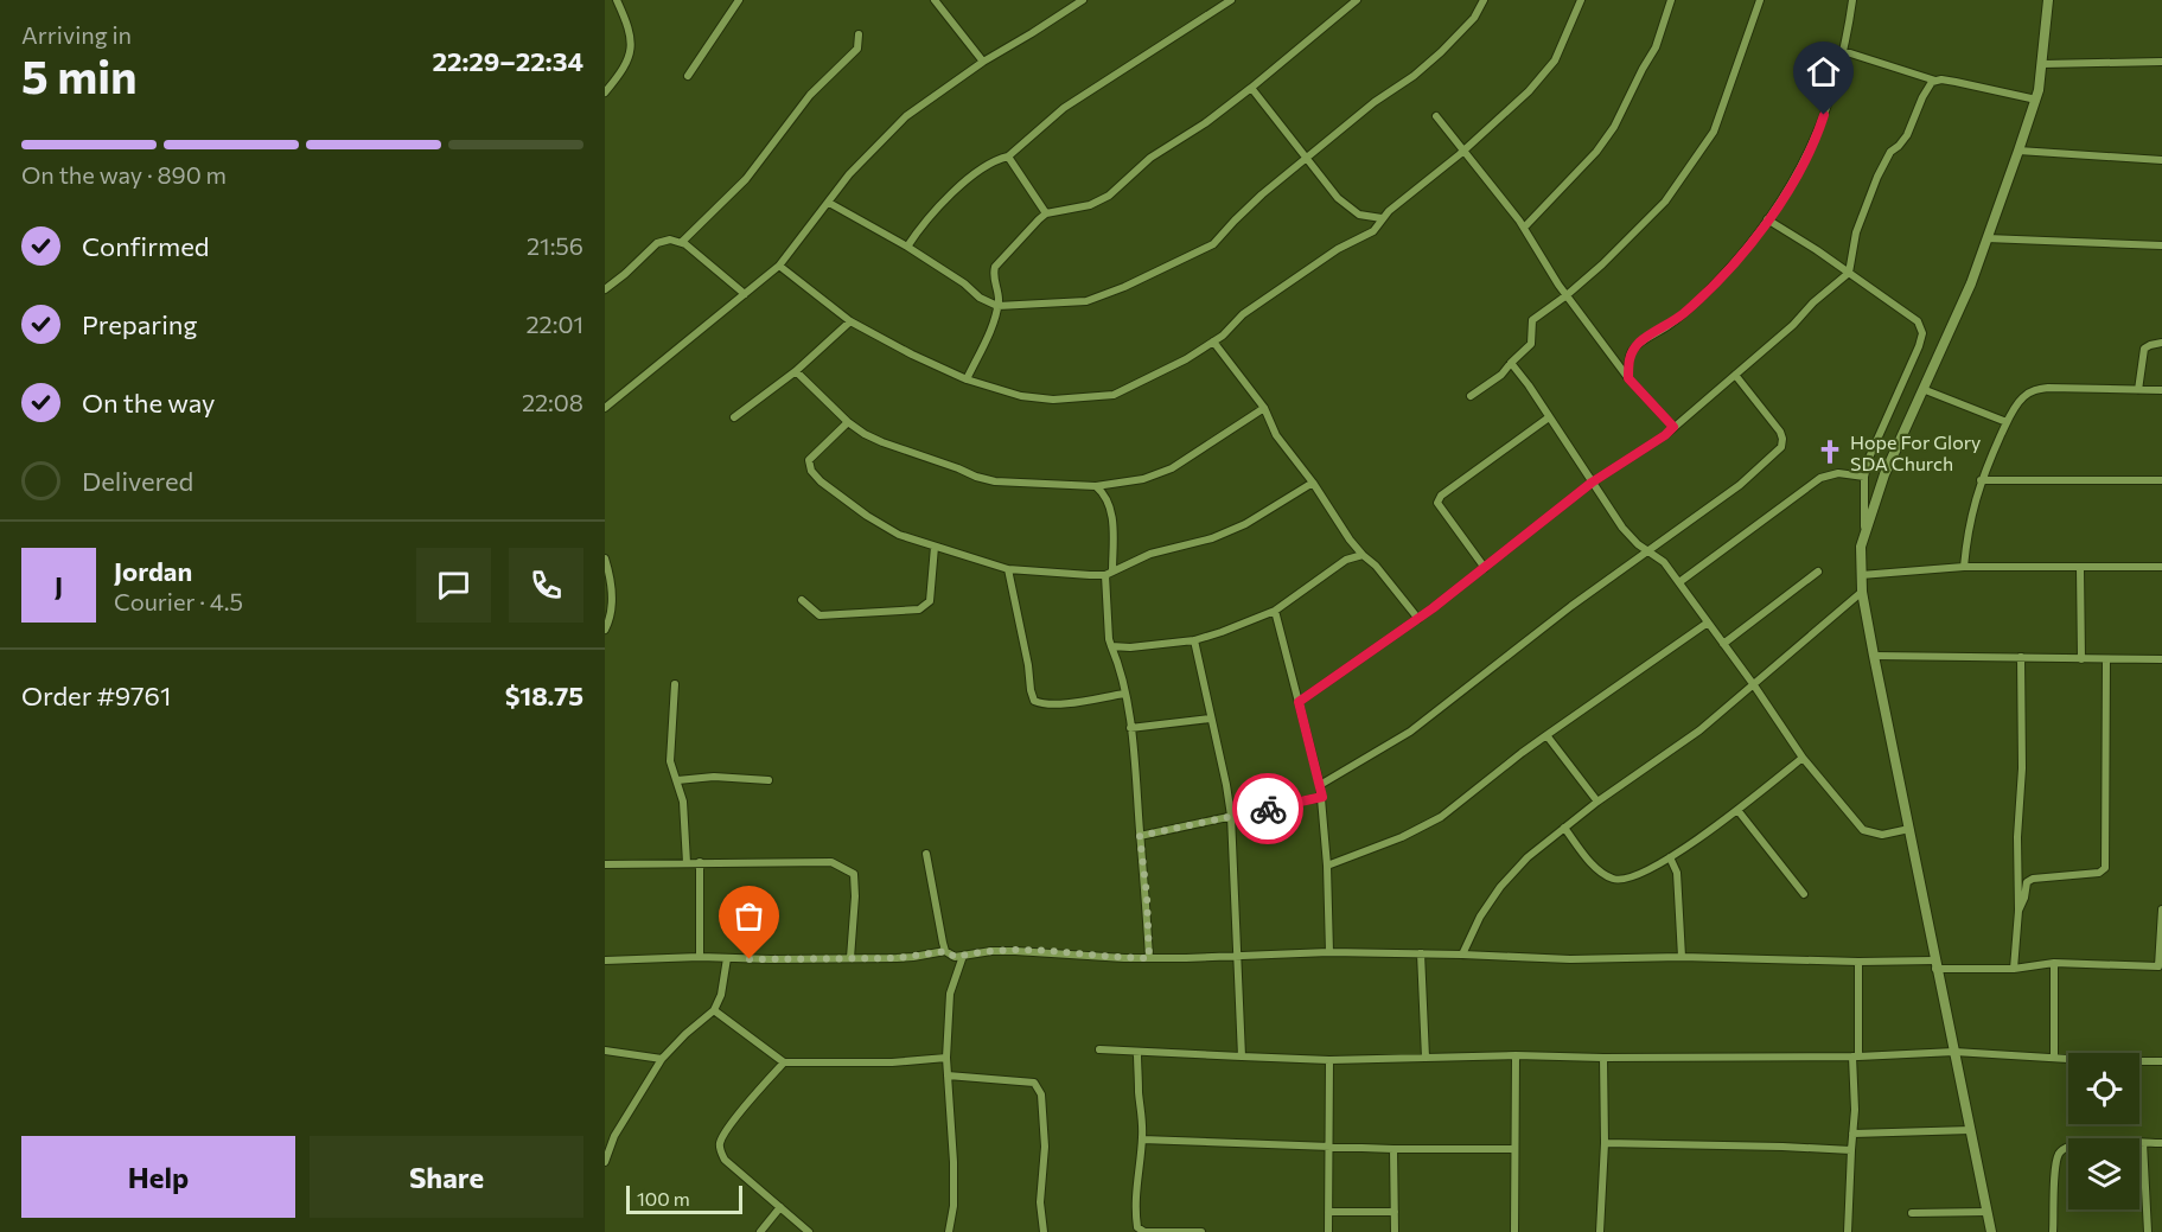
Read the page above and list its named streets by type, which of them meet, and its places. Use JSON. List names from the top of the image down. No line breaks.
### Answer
{"places":{"church":["Hope For Glory SDA Church"]},"scale_bar":"100 m","page":{"heading":["5 min","Arriving in","22:29–22:34"],"panel":["Jordan","Courier · 4.5","Order #9761","$18.75"],"bar":"On the way · 890 m","list":[["Confirmed","21:56"],["Preparing","22:01"],["On the way","22:08"],"Delivered"],"round":"J","buttons":["Help","Share"],"scale":"100 m"}}
